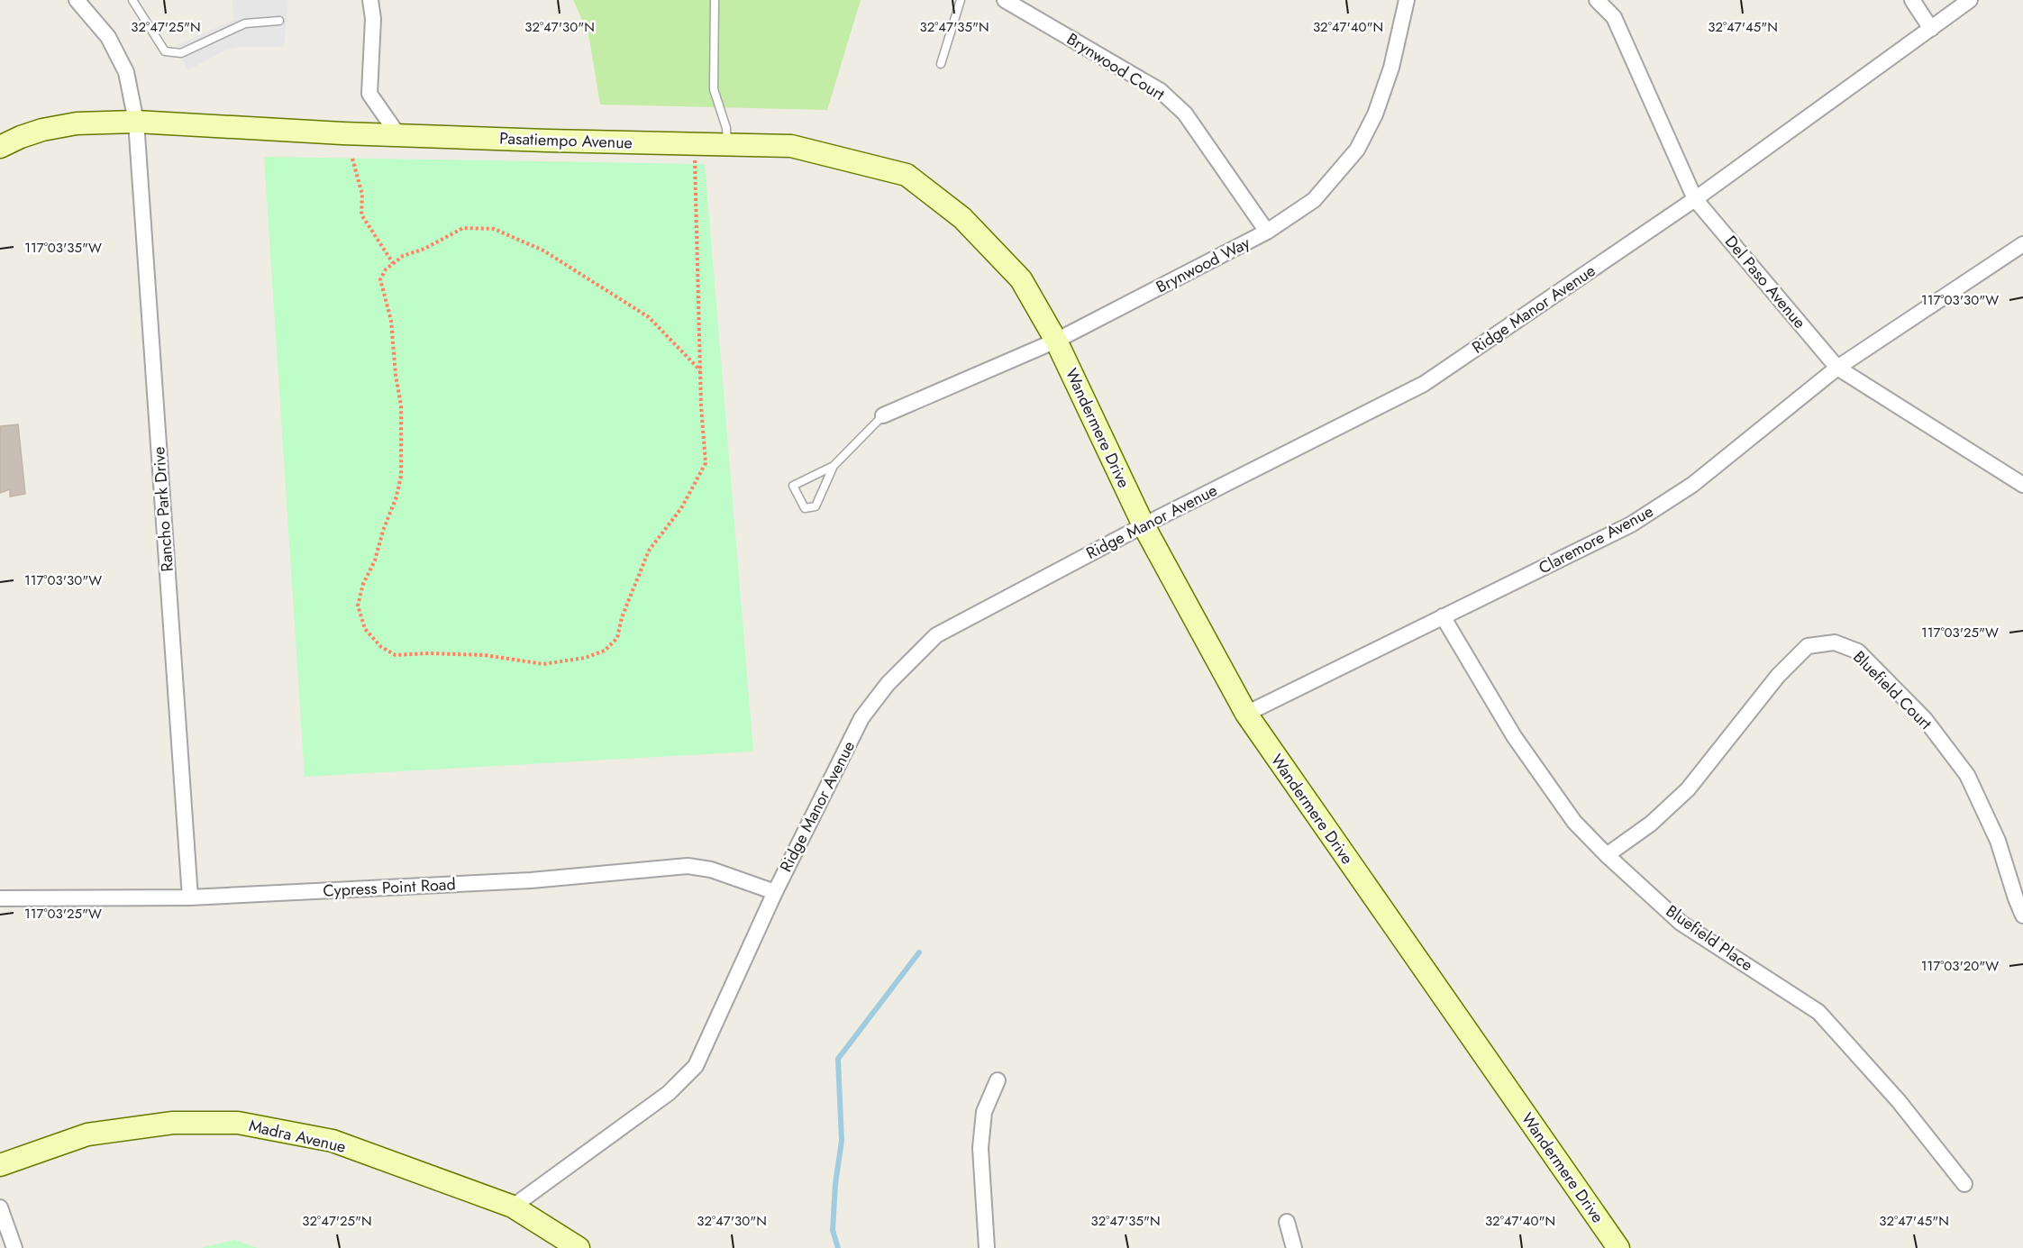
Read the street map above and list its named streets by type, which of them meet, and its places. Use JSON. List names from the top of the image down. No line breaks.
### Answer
{"streets":{"street":["Brynwood Court","Pasatiempo Avenue","Brynwood Way","Del Paso Avenue","Ridge Manor Avenue","Wandermere Drive","Rancho Park Drive","Claremore Avenue","Bluefield Court","Cypress Point Road","Bluefield Place","Madra Avenue"]},"crossings":[["Brynwood Court","Brynwood Way"],["Pasatiempo Avenue","Brynwood Way"],["Pasatiempo Avenue","Wandermere Drive"],["Pasatiempo Avenue","Rancho Park Drive"],["Brynwood Way","Wandermere Drive"],["Del Paso Avenue","Ridge Manor Avenue"],["Del Paso Avenue","Claremore Avenue"],["Ridge Manor Avenue","Wandermere Drive"],["Ridge Manor Avenue","Cypress Point Road"],["Ridge Manor Avenue","Madra Avenue"],["Wandermere Drive","Claremore Avenue"],["Rancho Park Drive","Cypress Point Road"],["Claremore Avenue","Bluefield Place"],["Bluefield Court","Bluefield Place"]],"coordinates":["32°47'25\"N","32°47'30\"N","32°47'35\"N","32°47'40\"N","32°47'45\"N","117°03'35\"W","117°03'30\"W","117°03'25\"W","117°03'20\"W"]}
